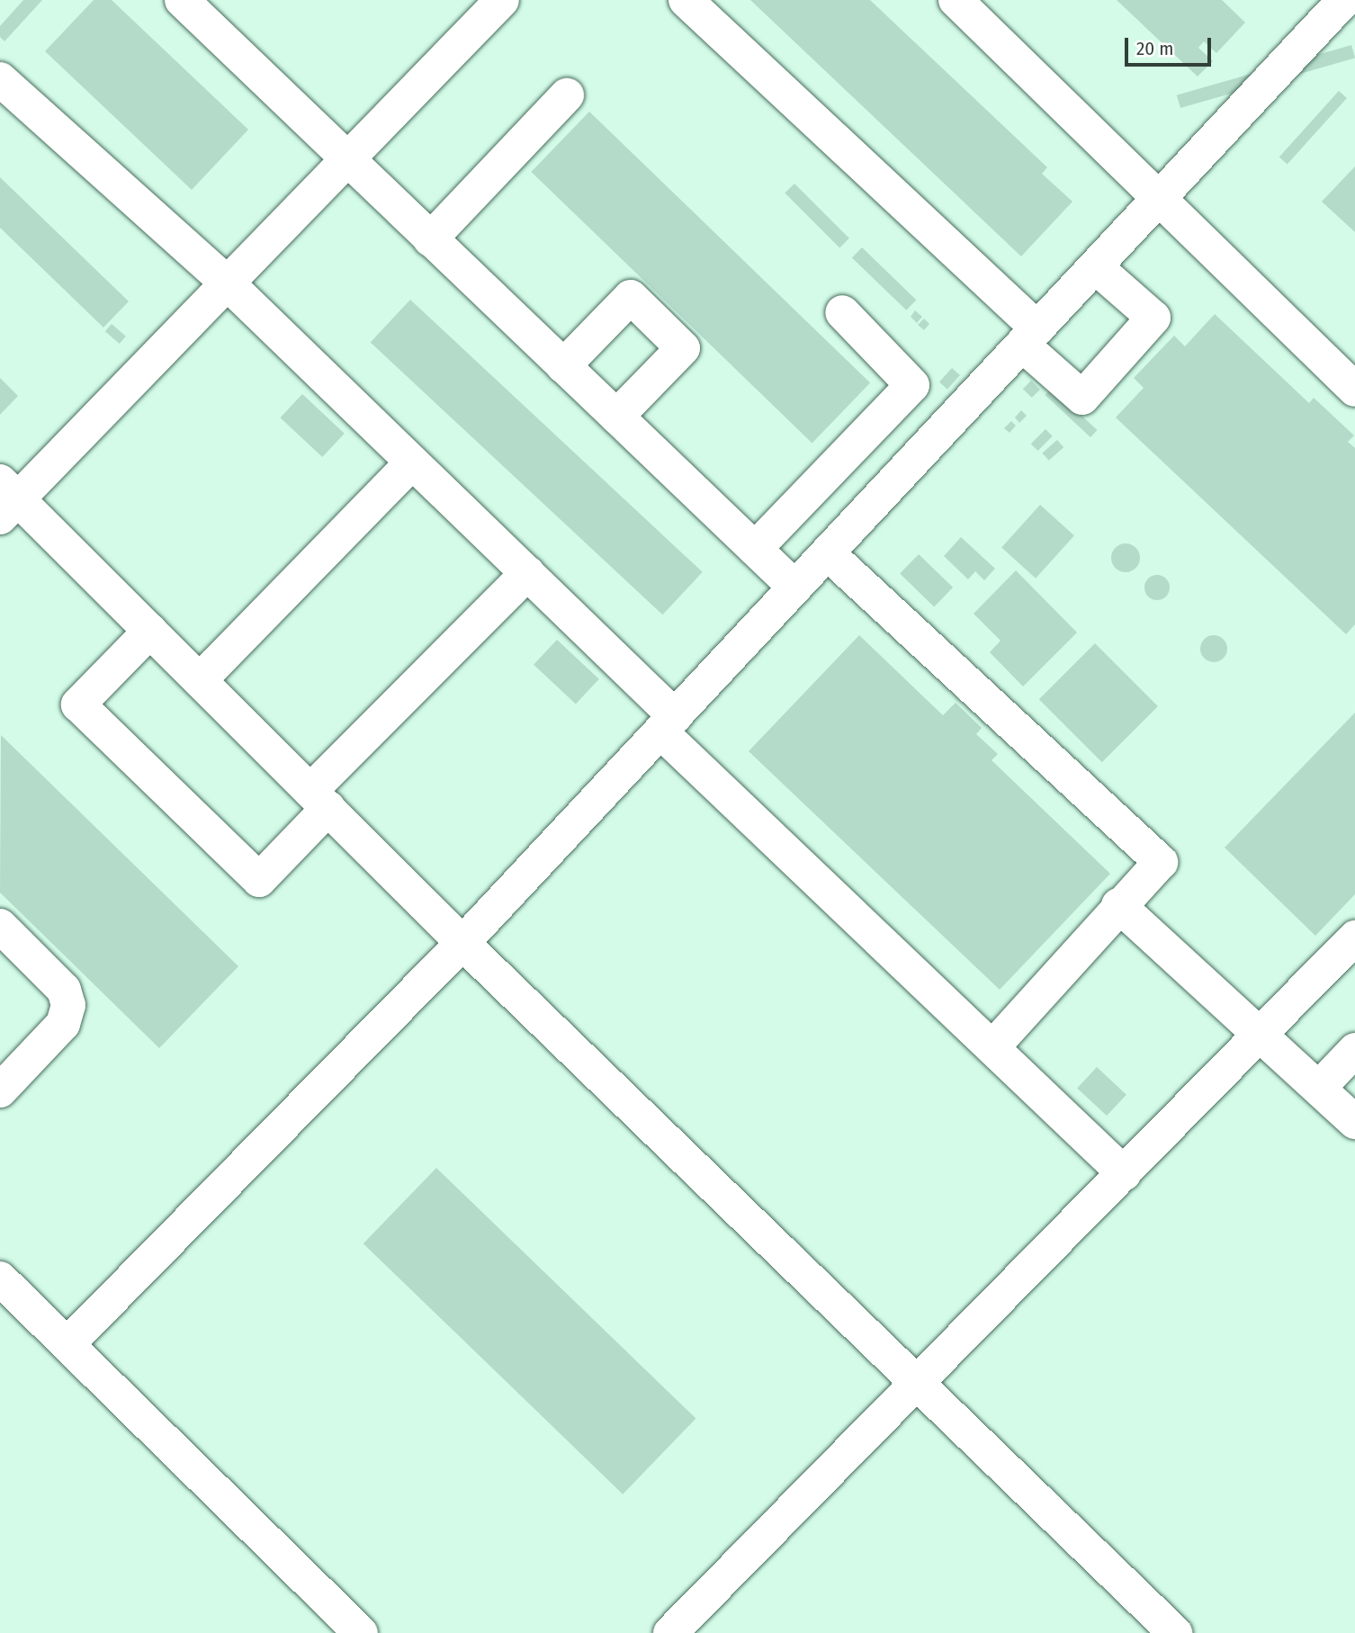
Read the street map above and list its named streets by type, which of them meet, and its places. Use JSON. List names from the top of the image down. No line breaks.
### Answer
{"scale_bar":"20 m"}
